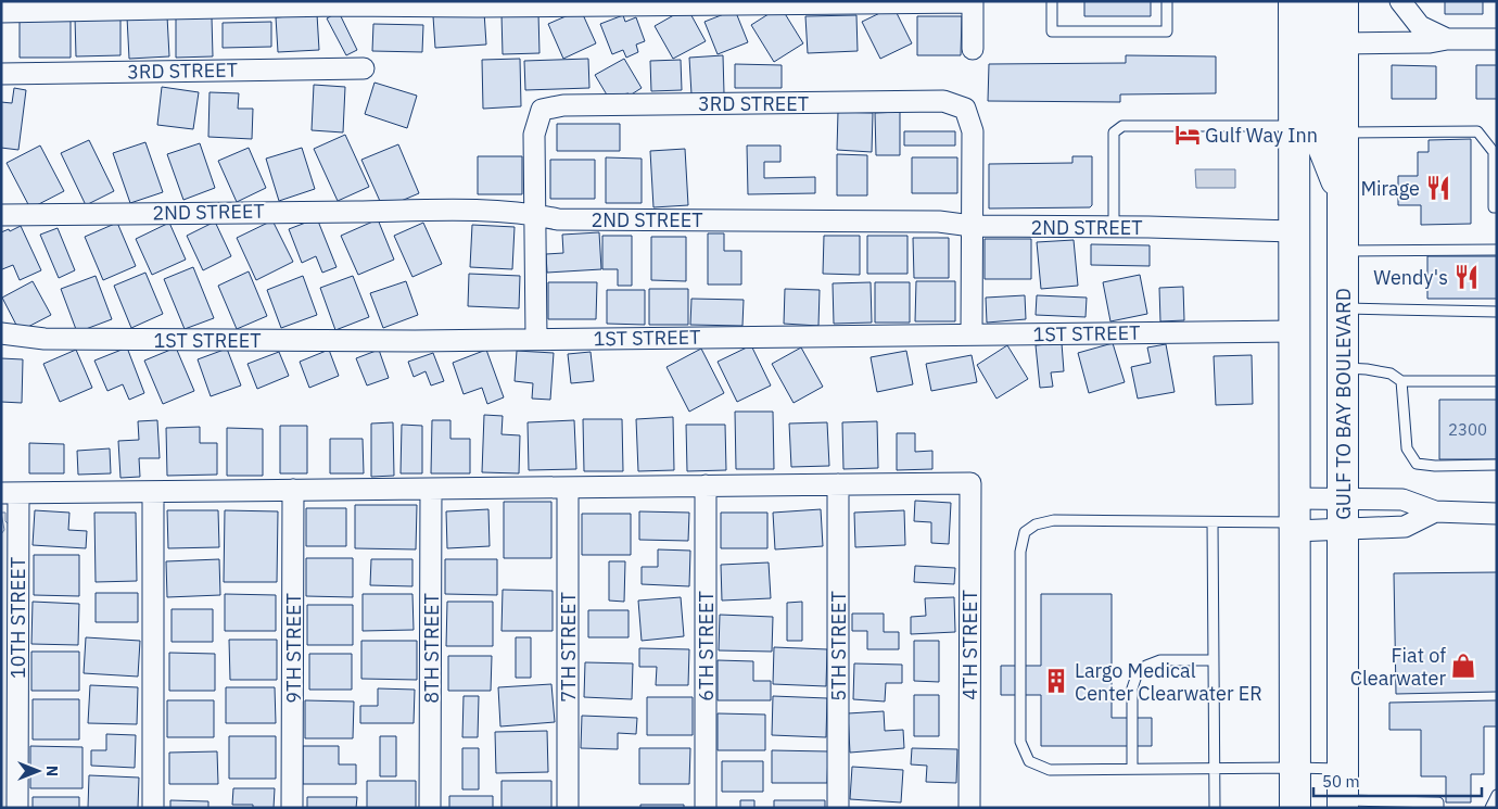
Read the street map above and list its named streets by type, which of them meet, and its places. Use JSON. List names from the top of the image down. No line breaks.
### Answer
{"streets":{"main road":["GULF TO BAY BOULEVARD"],"street":["3RD STREET","2ND STREET","1ST STREET","10TH STREET","4TH STREET","6TH STREET","5TH STREET","7TH STREET","9TH STREET","8TH STREET"]},"crossings":[["3RD STREET","2ND STREET"],["4TH STREET","5TH STREET"]],"places":{"hotel":["Gulf Way Inn"],"restaurant":["Mirage","Wendy's"],"shop":["Fiat of Clearwater"],"building":["Largo Medical Center Clearwater ER"]},"house_numbers":["2300"],"scale_bar":"50 m","north":"right"}
